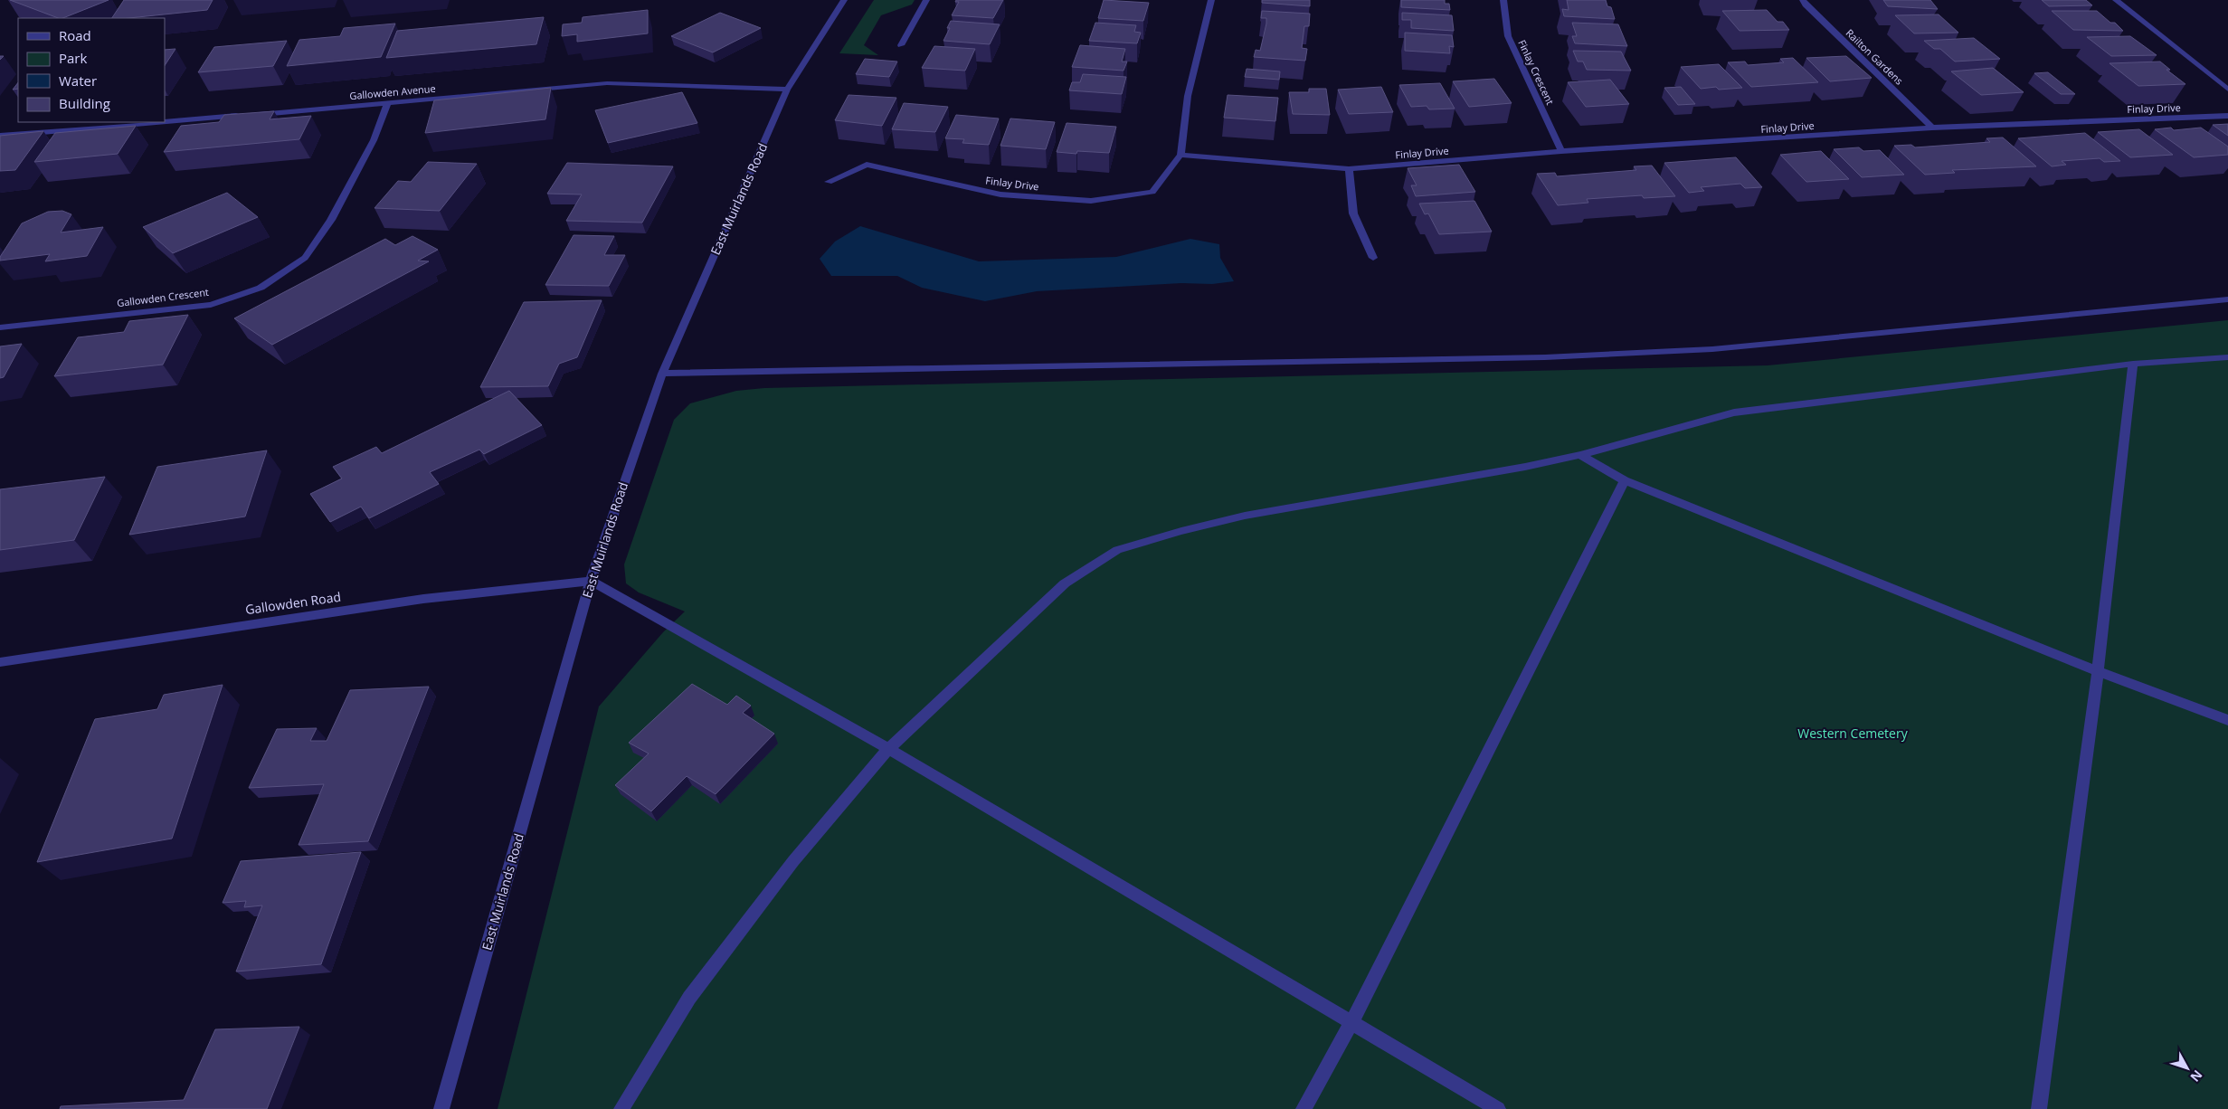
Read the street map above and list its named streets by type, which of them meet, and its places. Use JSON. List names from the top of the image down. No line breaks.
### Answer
{"streets":{"street":["Railton Gardens","Finlay Crescent","Gallowden Avenue","Finlay Drive","East Muirlands Road","Gallowden Crescent","Gallowden Road"]},"crossings":[["Railton Gardens","Finlay Drive"],["Finlay Crescent","Finlay Drive"],["Gallowden Avenue","East Muirlands Road"],["Gallowden Avenue","Gallowden Crescent"],["East Muirlands Road","Gallowden Road"]],"parks":["Western Cemetery"],"legend":["Road","Park","Water","Building"],"north":"bottom right"}
